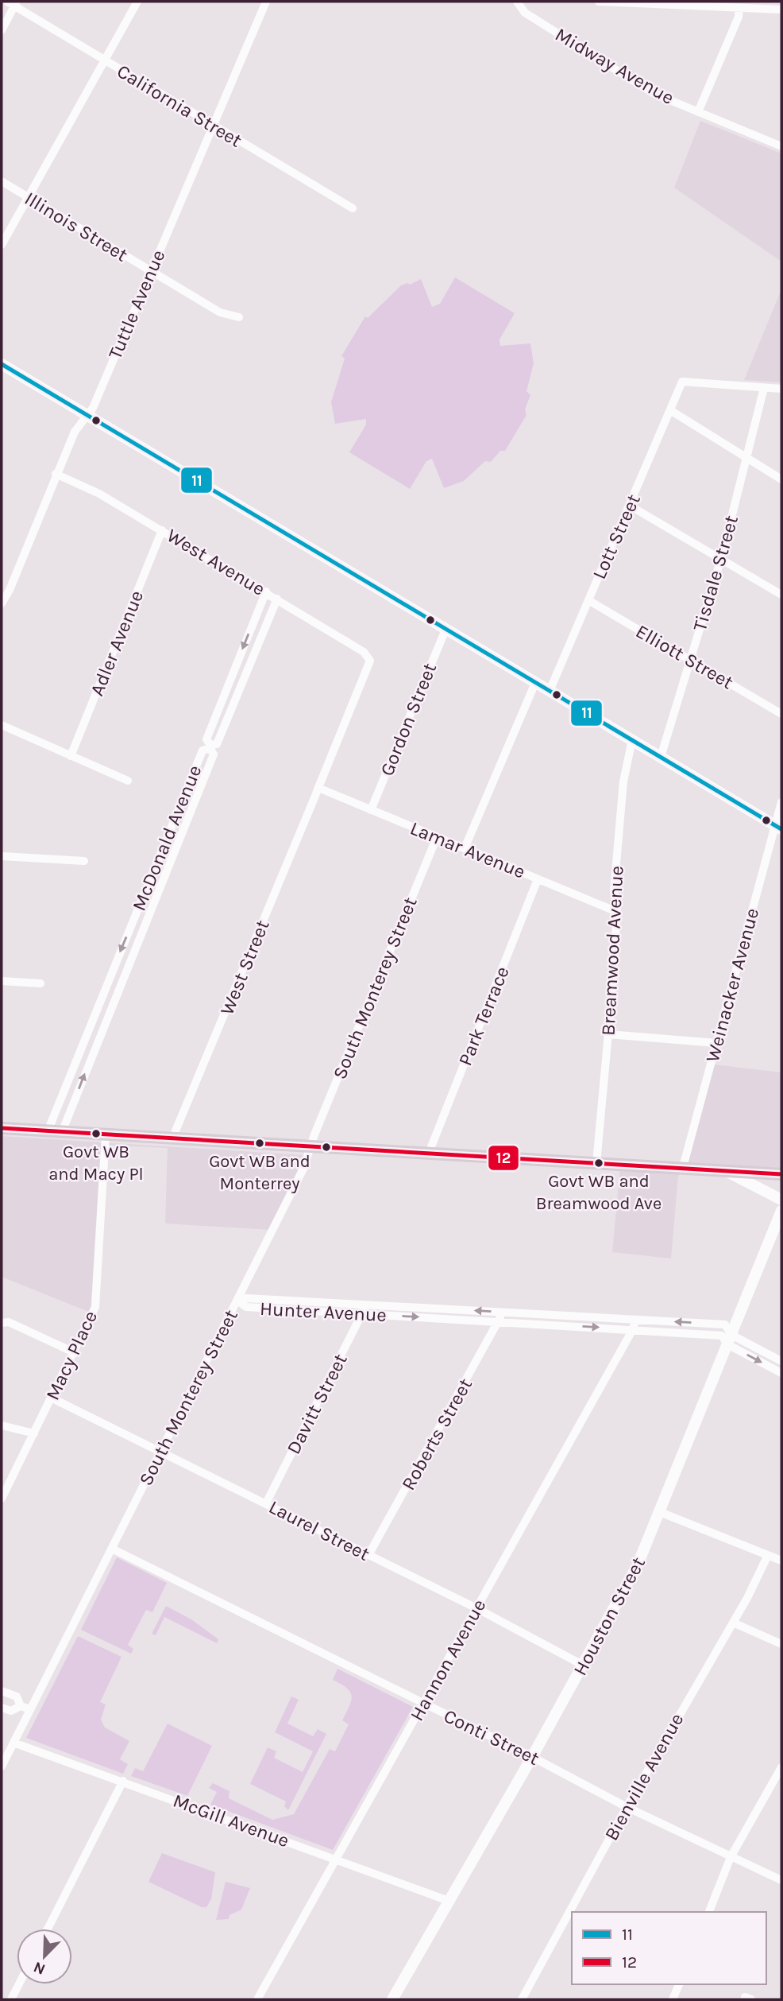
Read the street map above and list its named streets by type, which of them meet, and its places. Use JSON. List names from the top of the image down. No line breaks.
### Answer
{"streets":{"street":["Midway Avenue","California Street","Illinois Street","Tuttle Avenue","Lott Street","West Avenue","Tisdale Street","Adler Avenue","Elliott Street","Gordon Street","McDonald Avenue","Lamar Avenue","Breamwood Avenue","West Street","Weinacker Avenue","South Monterey Street","Park Terrace","Hunter Avenue","Macy Place","Davitt Street","Roberts Street","Laurel Street","Houston Street","Hannon Avenue","Conti Street","Bienville Avenue","McGill Avenue"]},"crossings":[["California Street","Tuttle Avenue"],["Illinois Street","Tuttle Avenue"],["Tuttle Avenue","West Avenue"],["Lott Street","Tisdale Street"],["Lott Street","Elliott Street"],["West Avenue","Adler Avenue"],["West Avenue","McDonald Avenue"],["West Avenue","West Street"],["Tisdale Street","Elliott Street"],["Gordon Street","Lamar Avenue"],["Lamar Avenue","Breamwood Avenue"],["Lamar Avenue","West Street"],["Lamar Avenue","South Monterey Street"],["Lamar Avenue","Park Terrace"],["South Monterey Street","Hunter Avenue"],["South Monterey Street","Laurel Street"],["South Monterey Street","Conti Street"],["South Monterey Street","McGill Avenue"],["Hunter Avenue","Davitt Street"],["Hunter Avenue","Roberts Street"],["Hunter Avenue","Houston Street"],["Hunter Avenue","Hannon Avenue"],["Macy Place","Laurel Street"],["Davitt Street","Laurel Street"],["Roberts Street","Laurel Street"],["Laurel Street","Houston Street"],["Laurel Street","Hannon Avenue"],["Houston Street","Conti Street"],["Houston Street","McGill Avenue"],["Hannon Avenue","Conti Street"],["Hannon Avenue","McGill Avenue"],["Conti Street","Bienville Avenue"]],"places":["Govt WB and Macy Pl","Govt WB and Monterrey","Govt WB and Breamwood Ave"],"lines":["transit line 11","transit line 12"],"legend":["11","12"],"north":"bottom left"}
